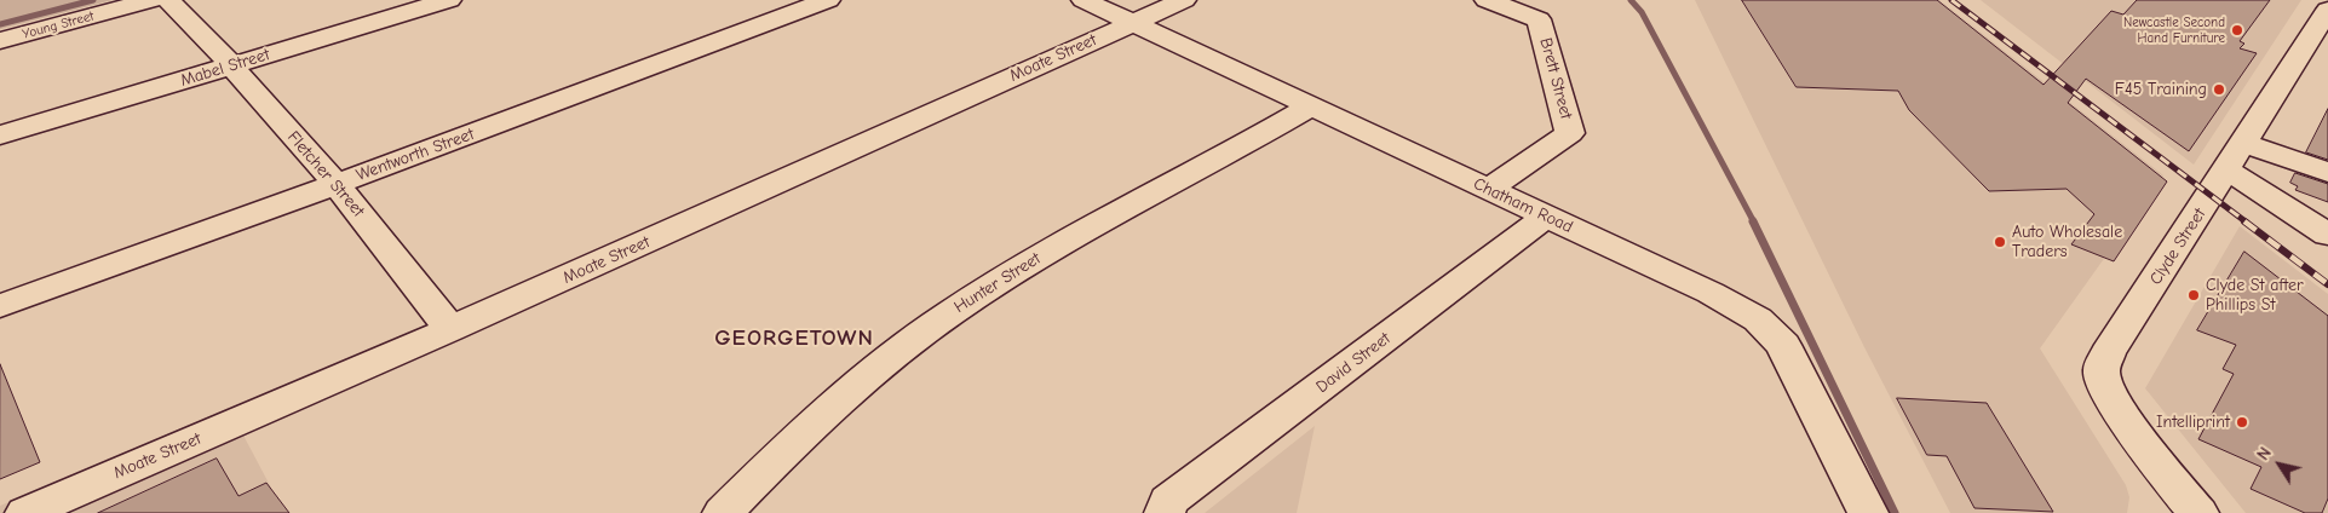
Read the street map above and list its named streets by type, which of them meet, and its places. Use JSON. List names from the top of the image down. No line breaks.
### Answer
{"streets":{"street":["Young Street","Moate Street","Mabel Street","Brett Street","Wentworth Street","Fletcher Street","Chatham Road","Clyde Street","Hunter Street","David Street"]},"crossings":[["Moate Street","Fletcher Street"],["Moate Street","Chatham Road"],["Mabel Street","Fletcher Street"],["Brett Street","Chatham Road"],["Wentworth Street","Fletcher Street"],["Chatham Road","Hunter Street"],["Chatham Road","David Street"]],"districts":["GEORGETOWN"],"places":["Newcastle Second Hand Furniture","F45 Training","Auto Wholesale Traders","Clyde St after Phillips St","Intelliprint"],"north":"top left"}
